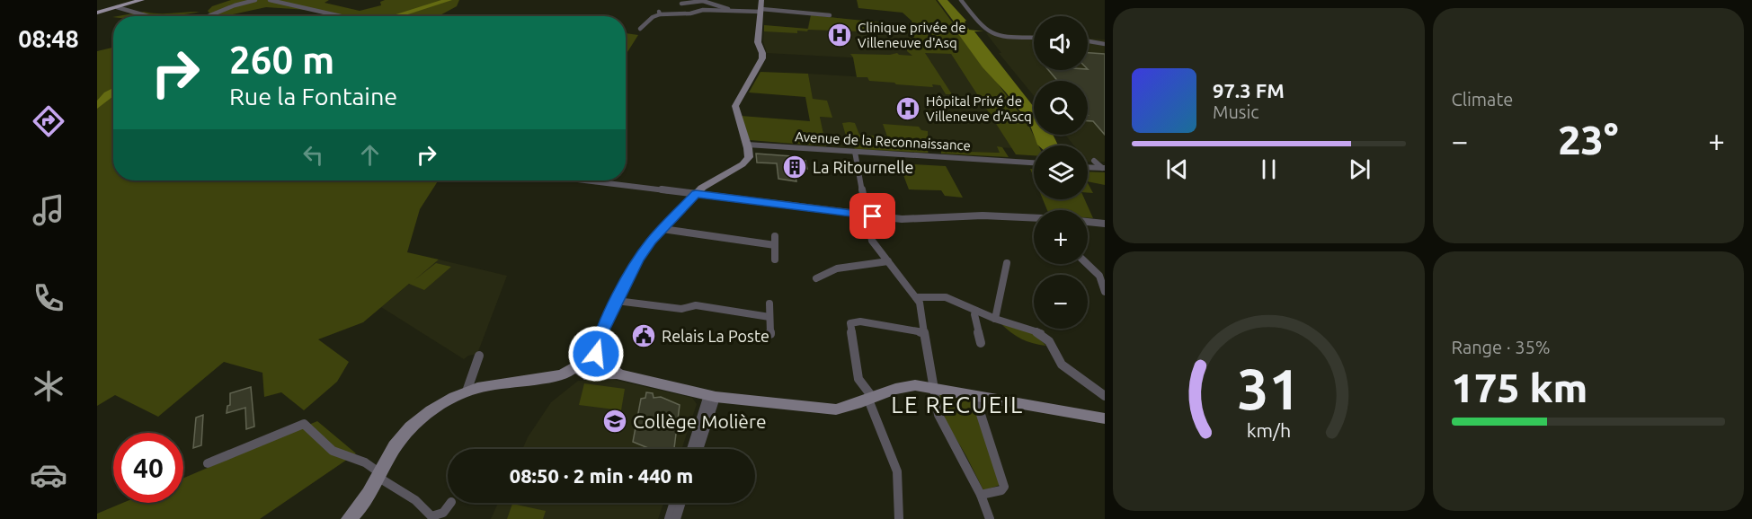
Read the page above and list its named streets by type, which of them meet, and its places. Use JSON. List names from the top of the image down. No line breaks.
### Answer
{"streets":{"street":["Avenue de la Reconnaissance"]},"districts":["LE RECUEIL"],"places":{"hospital":["Clinique privée de Villeneuve d'Asq","Hôpital Privé de Villeneuve d'Ascq"],"building":["La Ritournelle"],"public building":["Relais La Poste"],"school or university":["Collège Molière"]},"page":{"tabs":"08:48","tile":["Climate",["Range · 35%","175 km"]],"map_buttons":["+","−"],"turn":["260 m","Rue la Fontaine"],"song":["97.3 FM","Music"],"heat":["−","23°","+"],"limit":"40","trip":"08:50 · 2 min · 440 m","gauge":["31","km/h"]}}
